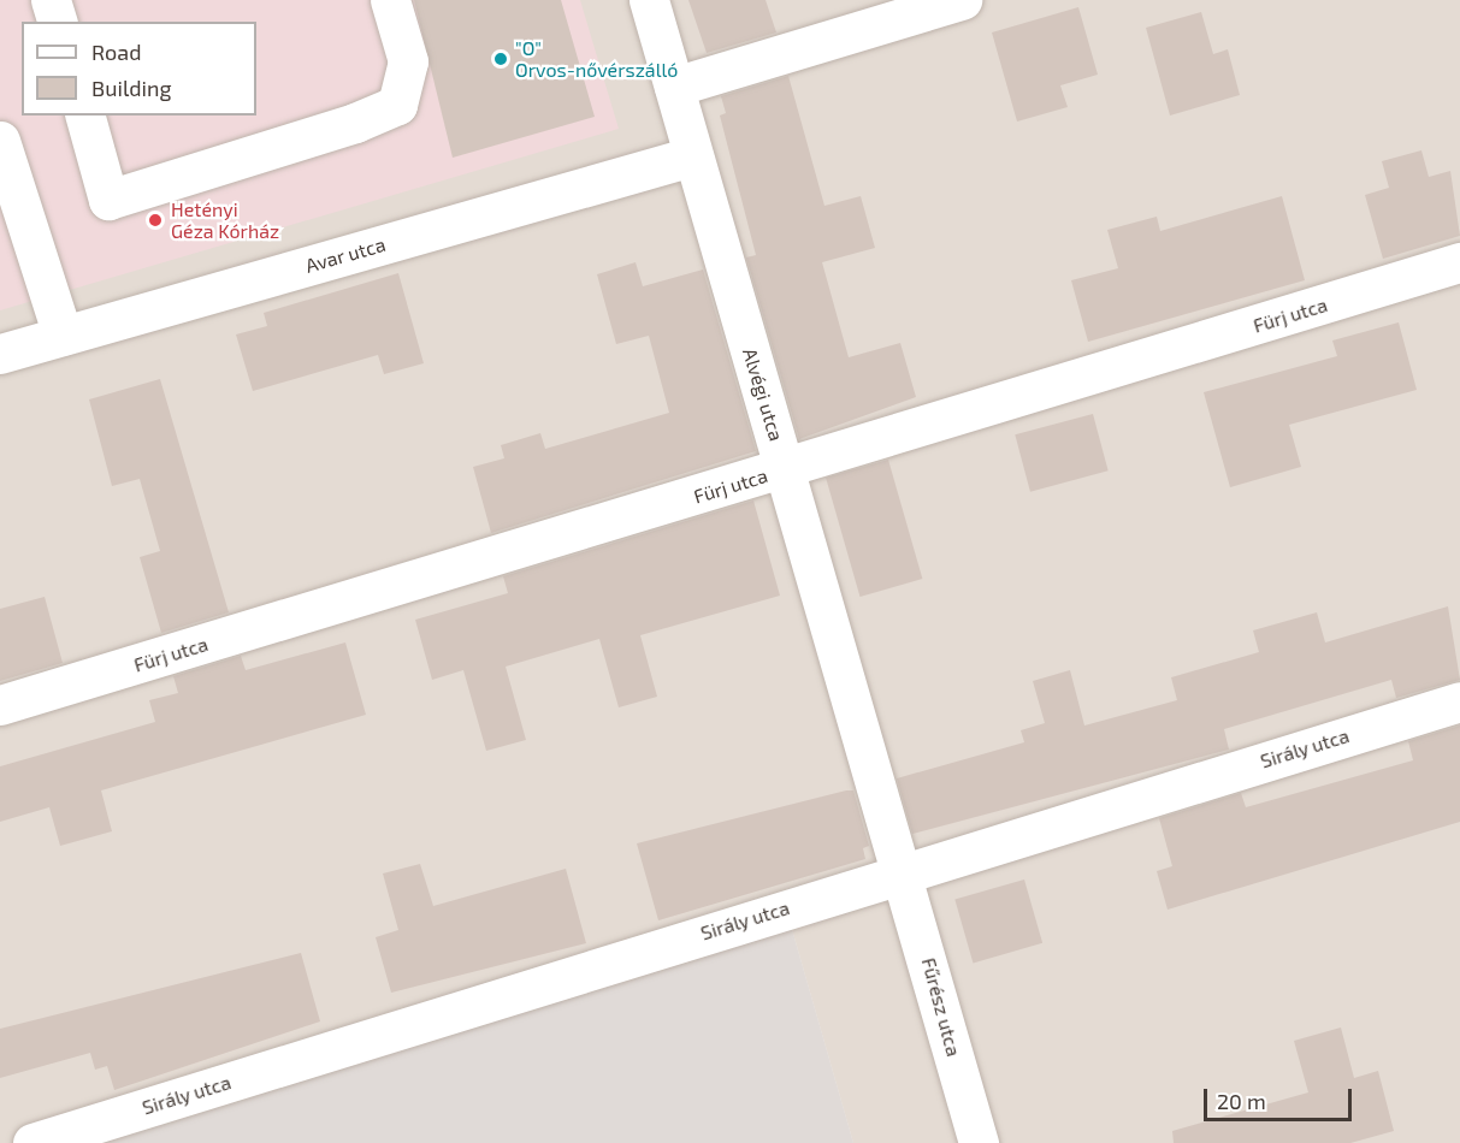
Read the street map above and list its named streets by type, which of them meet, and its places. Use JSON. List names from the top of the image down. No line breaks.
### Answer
{"streets":{"street":["Avar utca","Fürj utca","Alvégi utca","Sirály utca","Fűrész utca"]},"crossings":[["Avar utca","Alvégi utca"],["Fürj utca","Alvégi utca"],["Alvégi utca","Sirály utca"],["Alvégi utca","Fűrész utca"],["Sirály utca","Fűrész utca"]],"places":["\"O\" Orvos-nővérszálló","Hetényi Géza Kórház"],"legend":["Road","Building"],"scale_bar":"20 m"}
